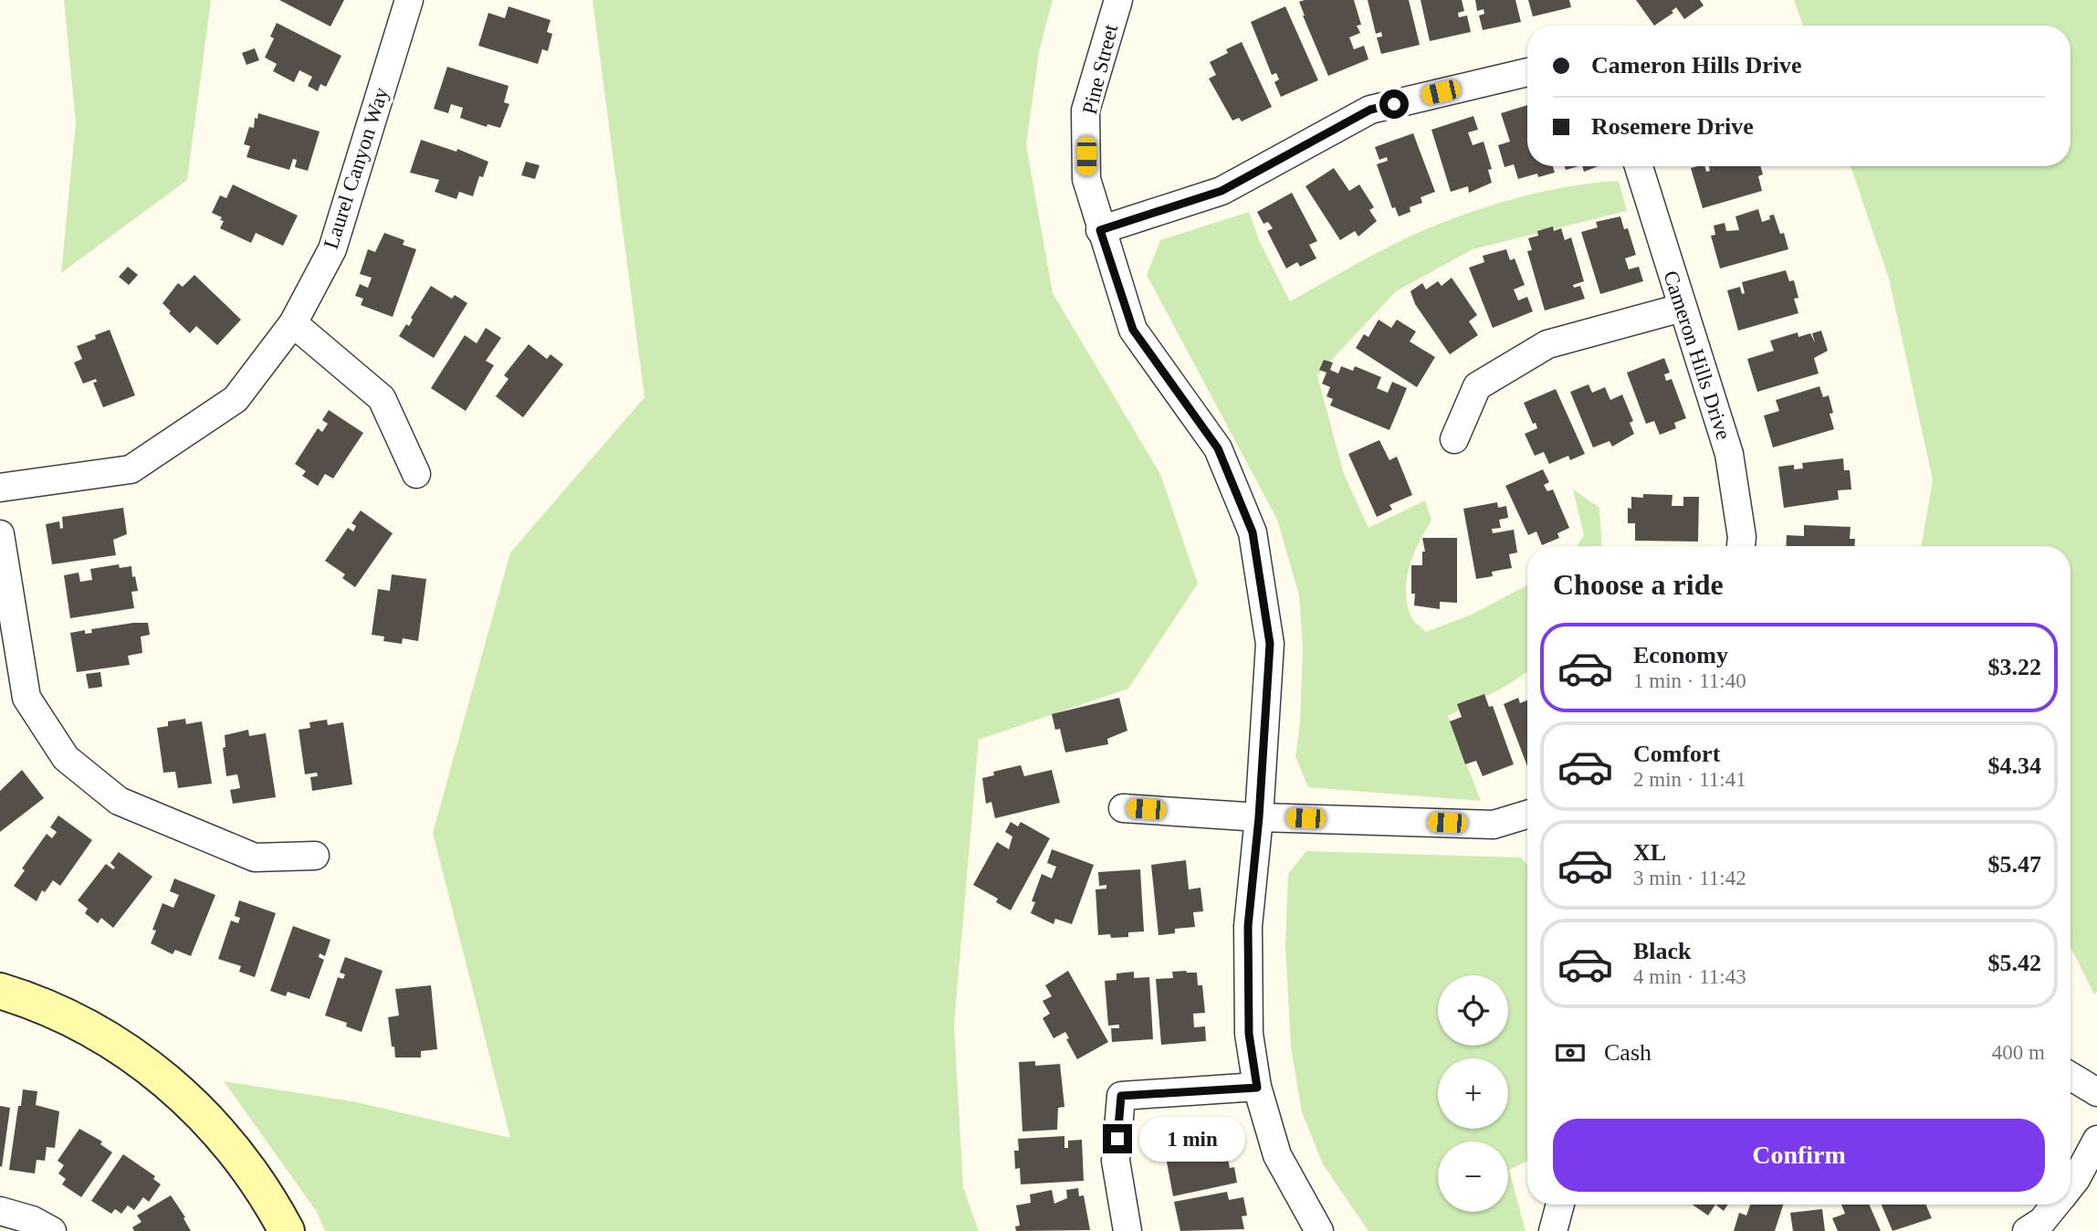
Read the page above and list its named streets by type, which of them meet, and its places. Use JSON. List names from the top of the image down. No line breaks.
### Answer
{"streets":{"street":["Pine Street","Laurel Canyon Way","Cameron Hills Drive"]},"page":{"banner":["Cameron Hills Drive","Rosemere Drive"],"heading":"Choose a ride","list":[{"name":"Economy","note":"1 min · 11:40","value":"$3.22"},{"name":"Comfort","note":"2 min · 11:41","value":"$4.34"},{"name":"XL","note":"3 min · 11:42","value":"$5.47"},{"name":"Black","note":"4 min · 11:43","value":"$5.42"}],"map_buttons":["+","−"],"pay":["Cash","400 m"],"buttons":"Confirm","bubble":"1 min"}}
